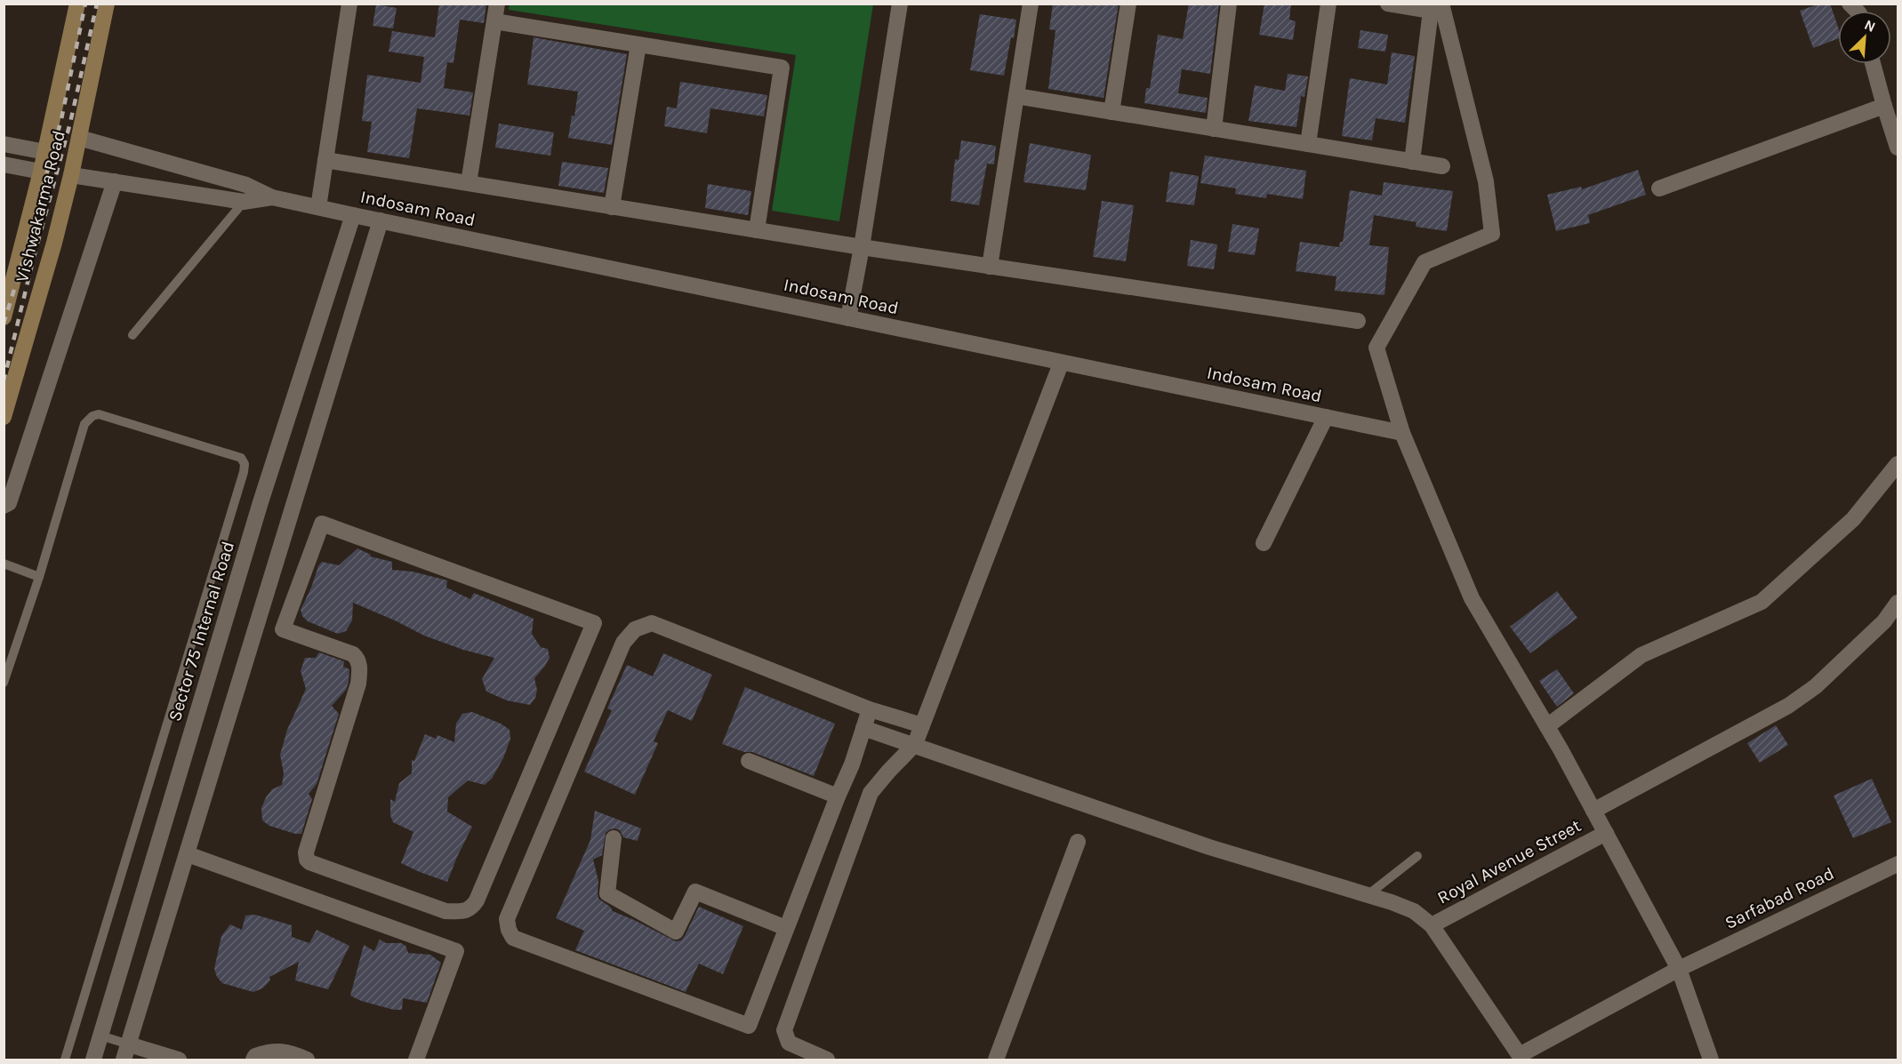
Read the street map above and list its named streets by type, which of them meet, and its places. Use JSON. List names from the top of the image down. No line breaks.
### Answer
{"streets":{"main road":["Vishwakarma Road"],"street":["Indosam Road","Sector 75 Internal Road","Royal Avenue Street","Sarfabad Road"]},"crossings":[["Vishwakarma Road","Indosam Road"],["Indosam Road","Sector 75 Internal Road"]],"north":"top right"}
